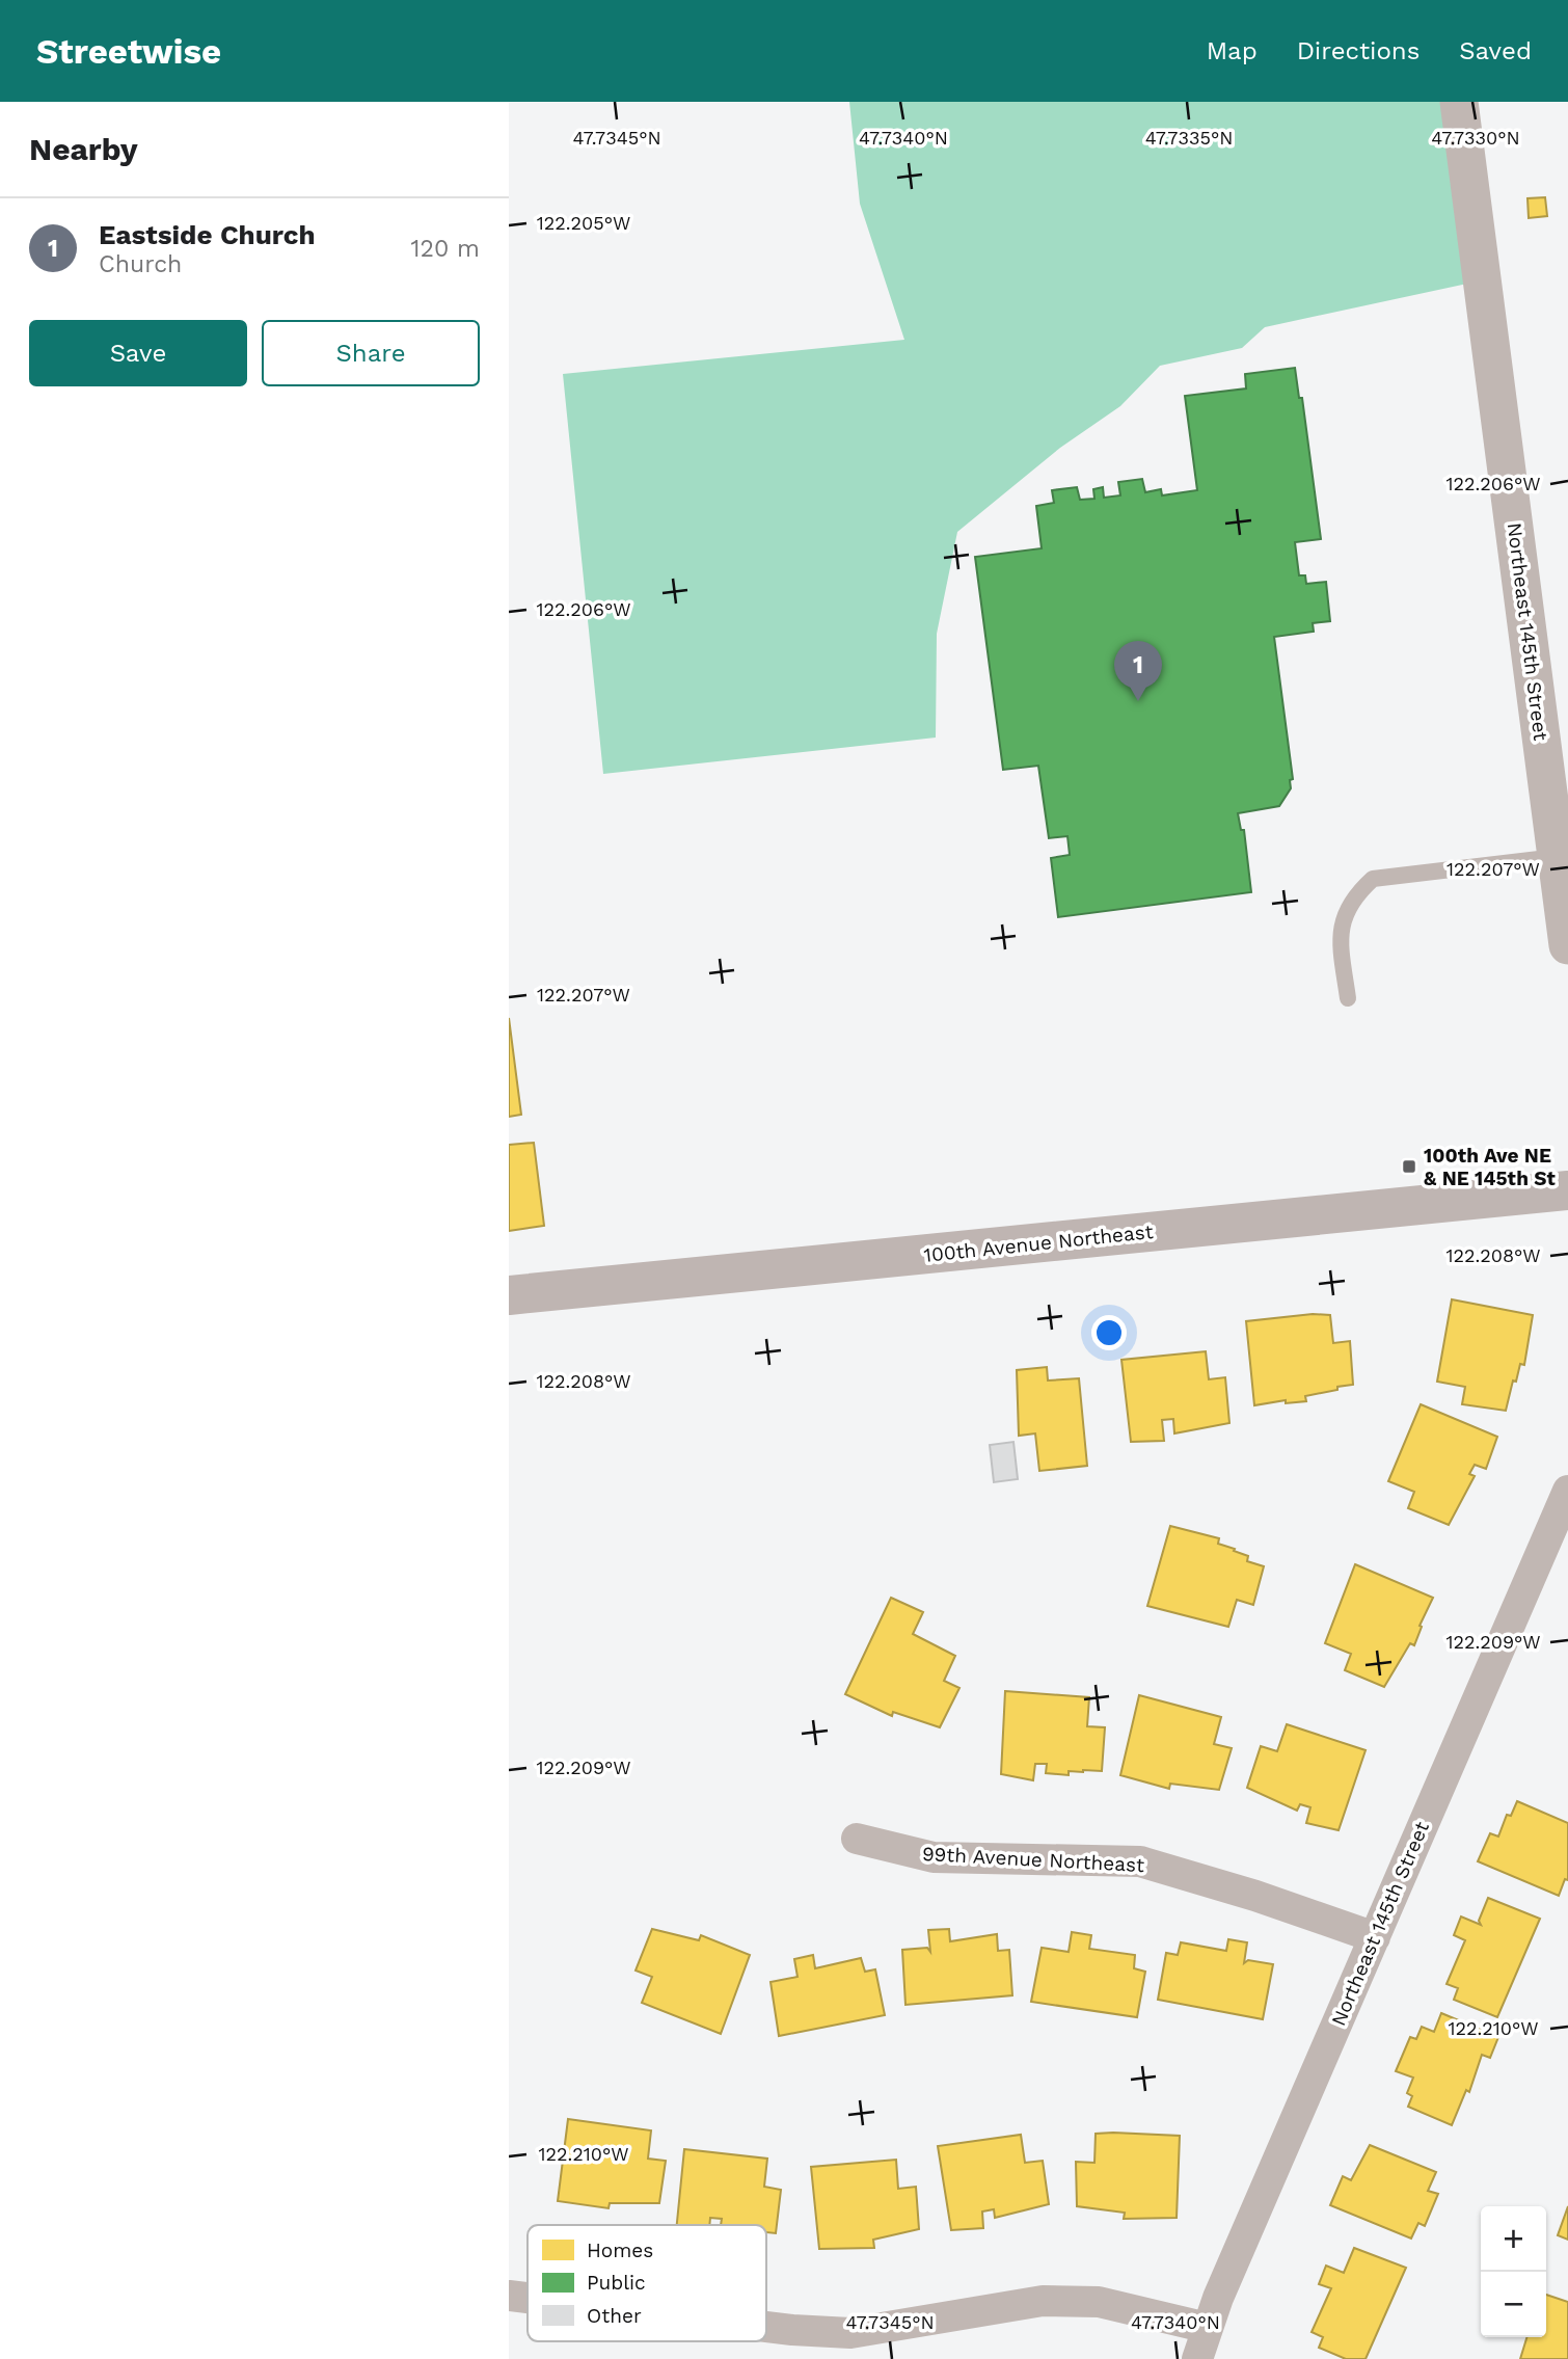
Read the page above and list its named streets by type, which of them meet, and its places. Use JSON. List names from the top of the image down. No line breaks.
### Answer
{"streets":{"main road":["100th Avenue Northeast"],"street":["Northeast 145th Street","99th Avenue Northeast"]},"crossings":[["Northeast 145th Street","99th Avenue Northeast"]],"places":{"transit":["100th Ave NE & NE 145th St"]},"legend":["Homes","Public","Other"],"page":{"header":"Streetwise","nav":["Map","Directions","Saved"],"heading":"Nearby","list":[{"mark":"1","name":"Eastside Church","note":"Church","value":"120 m"}],"buttons":["Save","Share"],"pins":"1","map_buttons":["+","−"]},"coordinates":["47.7345°N","47.7340°N","47.7335°N","47.7330°N","122.205°W","122.206°W","122.207°W","122.208°W","122.209°W","122.210°W"]}
